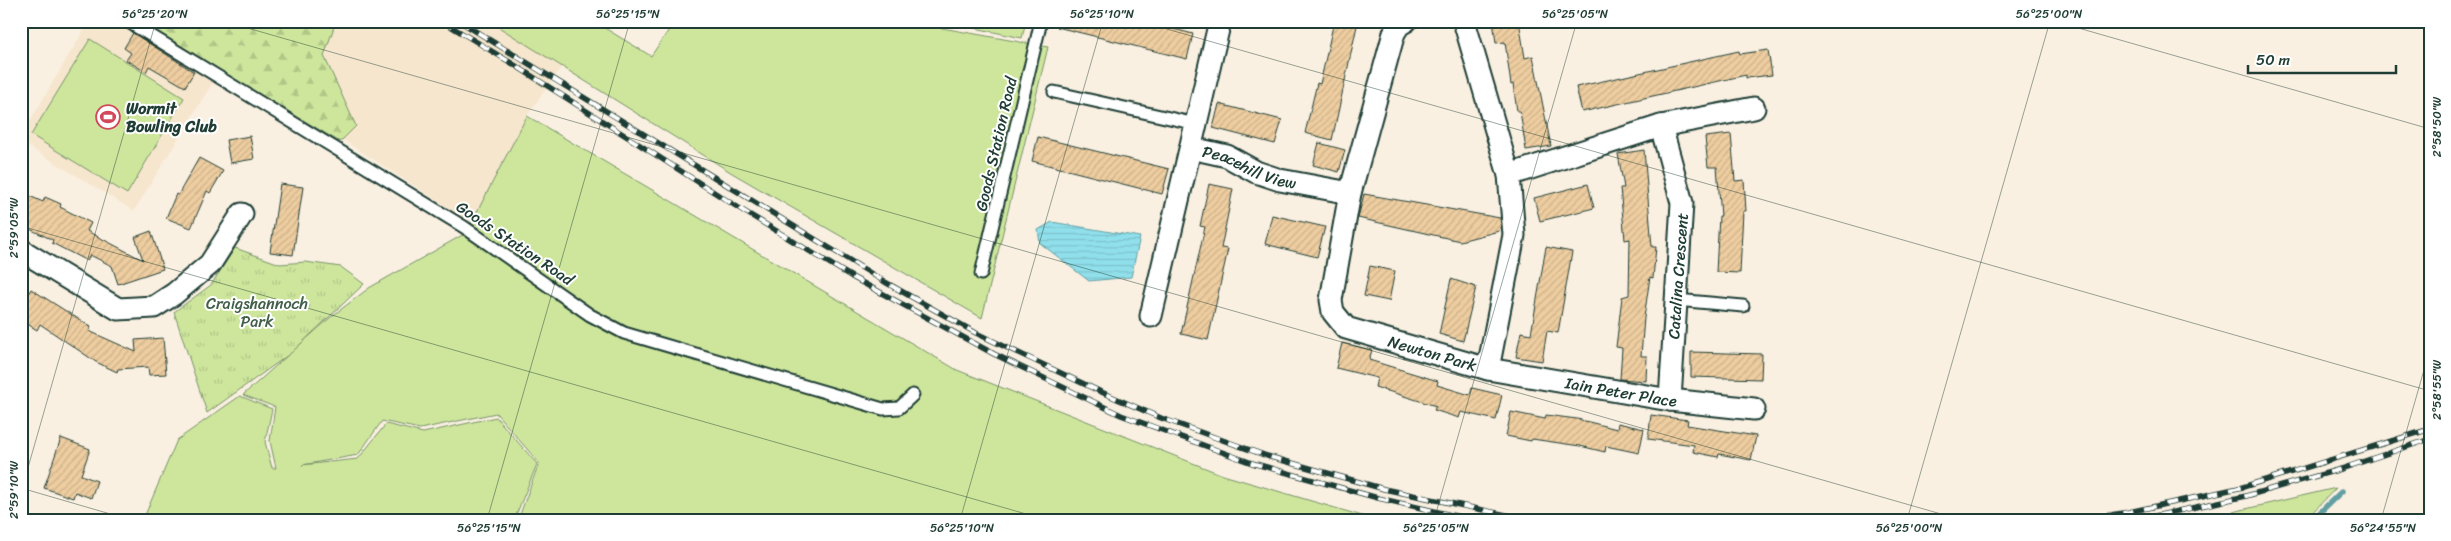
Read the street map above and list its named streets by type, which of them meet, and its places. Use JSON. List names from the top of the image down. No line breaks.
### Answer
{"streets":{"street":["Peacehill View","Catalina Crescent","Newton Park","Iain Peter Place"],"lane":["Goods Station Road"]},"crossings":[["Peacehill View","Newton Park"],["Catalina Crescent","Iain Peter Place"],["Newton Park","Iain Peter Place"]],"parks":["Craigshannoch Park"],"places":{"sports":["Wormit Bowling Club"]},"scale_bar":"50 m","coordinates":["56°25'20\"N","56°25'15\"N","56°25'10\"N","56°25'05\"N","56°25'00\"N","2°58'50\"W","2°59'05\"W","2°58'55\"W","2°59'10\"W","56°24'55\"N"]}
